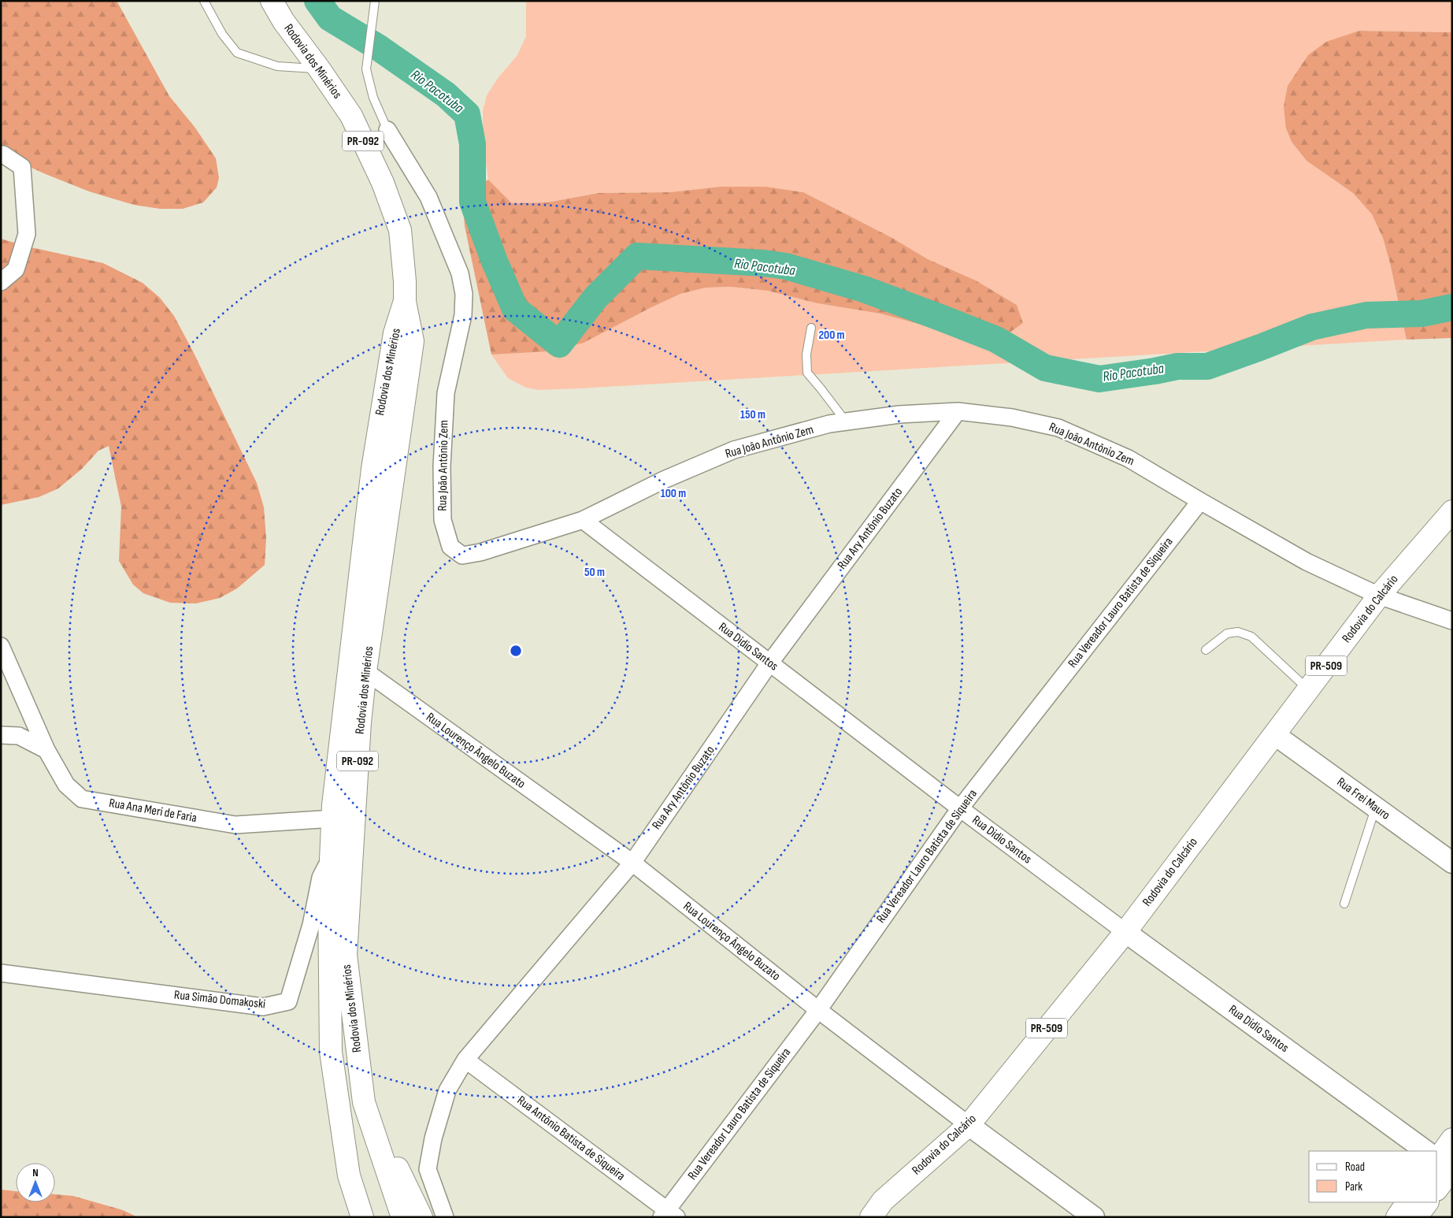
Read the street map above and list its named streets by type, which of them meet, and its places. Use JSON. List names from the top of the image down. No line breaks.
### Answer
{"streets":{"main road":["Rodovia dos Minérios","PR-092","Rodovia do Calcário","PR-509"],"street":["Rua João Antônio Zem","Rua Ary Antônio Buzato","Rua Vereador Lauro Batista de Siqueira","Rua Didio Santos","Rua Lourenço Ângelo Buzato","Rua Frei Mauro","Rua Ana Meri de Faria","Rua Simão Domakoski","Rua Antônio Batista de Siqueira"]},"crossings":[["Rodovia dos Minérios","Rua Lourenço Ângelo Buzato"],["Rodovia dos Minérios","Rua Ana Meri de Faria"],["Rodovia dos Minérios","Rua Simão Domakoski"],["Rua João Antônio Zem","Rua Ary Antônio Buzato"],["Rua João Antônio Zem","Rua Vereador Lauro Batista de Siqueira"],["Rua João Antônio Zem","Rodovia do Calcário"],["Rua João Antônio Zem","Rua Didio Santos"],["Rua Ary Antônio Buzato","Rua Didio Santos"],["Rua Ary Antônio Buzato","Rua Lourenço Ângelo Buzato"],["Rua Ary Antônio Buzato","Rua Antônio Batista de Siqueira"],["Rua Vereador Lauro Batista de Siqueira","Rua Didio Santos"],["Rua Vereador Lauro Batista de Siqueira","Rua Lourenço Ângelo Buzato"],["Rua Vereador Lauro Batista de Siqueira","Rua Antônio Batista de Siqueira"],["Rodovia do Calcário","Rua Didio Santos"],["Rodovia do Calcário","Rua Lourenço Ângelo Buzato"],["Rodovia do Calcário","Rua Frei Mauro"]],"water":["Rio Pacotuba"],"legend":["Road","Park"],"north":"top","rings":["200 m","150 m","100 m","50 m"]}
